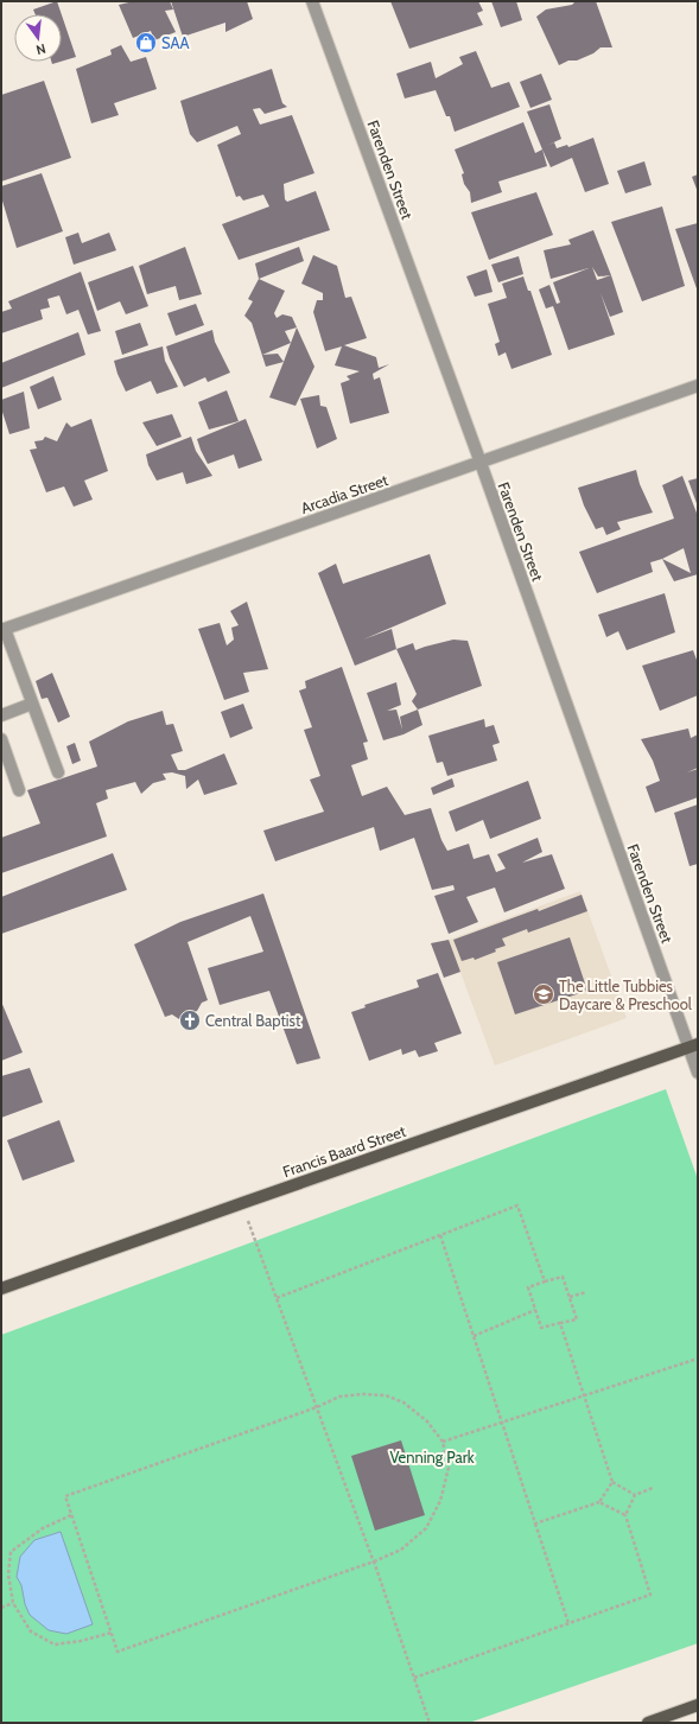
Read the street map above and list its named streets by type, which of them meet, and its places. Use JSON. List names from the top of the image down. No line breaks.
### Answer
{"streets":{"main road":["Francis Baard Street"],"street":["Farenden Street","Arcadia Street"]},"crossings":[["Farenden Street","Arcadia Street"],["Farenden Street","Francis Baard Street"]],"parks":["Venning Park"],"places":{"shop":["SAA"],"school or university":["The Little Tubbies Daycare & Preschool"],"church":["Central Baptist"]},"north":"bottom"}
